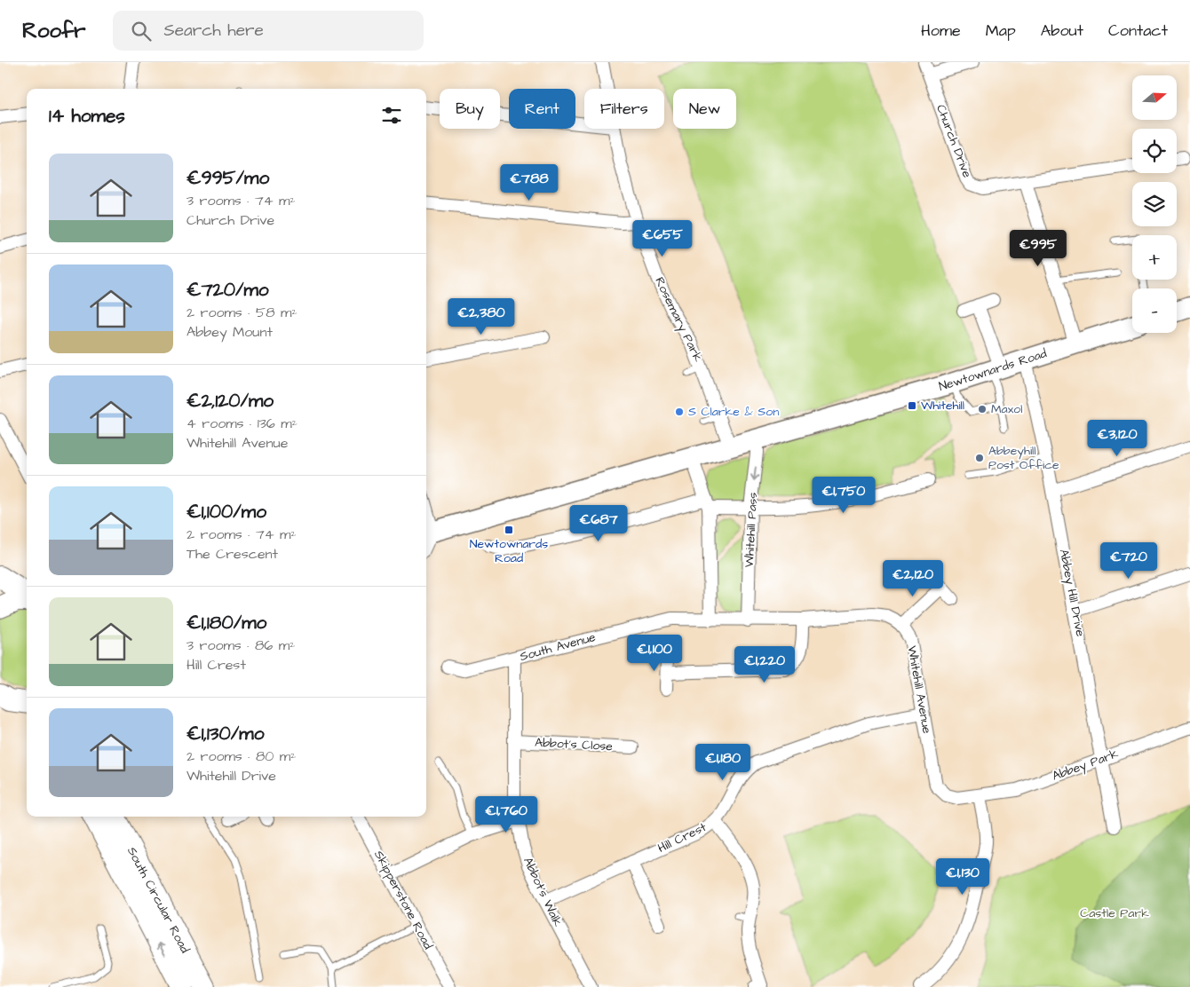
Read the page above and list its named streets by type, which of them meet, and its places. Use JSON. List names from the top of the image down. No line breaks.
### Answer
{"streets":{"highway":["South Circular Road"],"main road":["Newtownards Road"],"street":["Church Drive","Rosemary Park","Whitehill Pass","Abbey Hill Drive","South Avenue","Whitehill Avenue","Abbot's Close","Abbey Park","Hill Crest","Abbot's Walk","Skipperstone Road"]},"crossings":[["Rosemary Park","Newtownards Road"],["Newtownards Road","Whitehill Pass"],["Newtownards Road","Abbey Hill Drive"],["Whitehill Pass","South Avenue"],["Abbey Hill Drive","Abbey Park"],["South Avenue","Abbot's Walk"],["Whitehill Avenue","Abbey Park"],["Whitehill Avenue","Hill Crest"],["Abbot's Close","Abbot's Walk"],["Hill Crest","Abbot's Walk"]],"parks":["Castle Park"],"places":{"transit":["Whitehill","Newtownards Road"],"other":["Maxol","S Clarke & Son","Abbeyhill Post Office"]},"north":"right","page":{"header":"Roofr","search":"Search here","nav":["Home","Map","About","Contact"],"map_buttons":["+","−"],"chip":["Buy","Rent","Filters","New"],"heading":"14 homes","list":[{"name":"€995/mo","note":"3 rooms · 74 m² · Church Drive"},{"name":"€720/mo","note":"2 rooms · 58 m² · Abbey Mount"},{"name":"€2,120/mo","note":"4 rooms · 136 m² · Whitehill Avenue"},{"name":"€1,100/mo","note":"2 rooms · 74 m² · The Crescent"},{"name":"€1,180/mo","note":"3 rooms · 86 m² · Hill Crest"},{"name":"€1,130/mo","note":"2 rooms · 80 m² · Whitehill Drive"}],"price":["€788","€655","€995","€2,380","€3,120","€1,750","€687","€720","€2,120","€1,100","€1,220","€1,180","€1,760","€1,130"]}}
